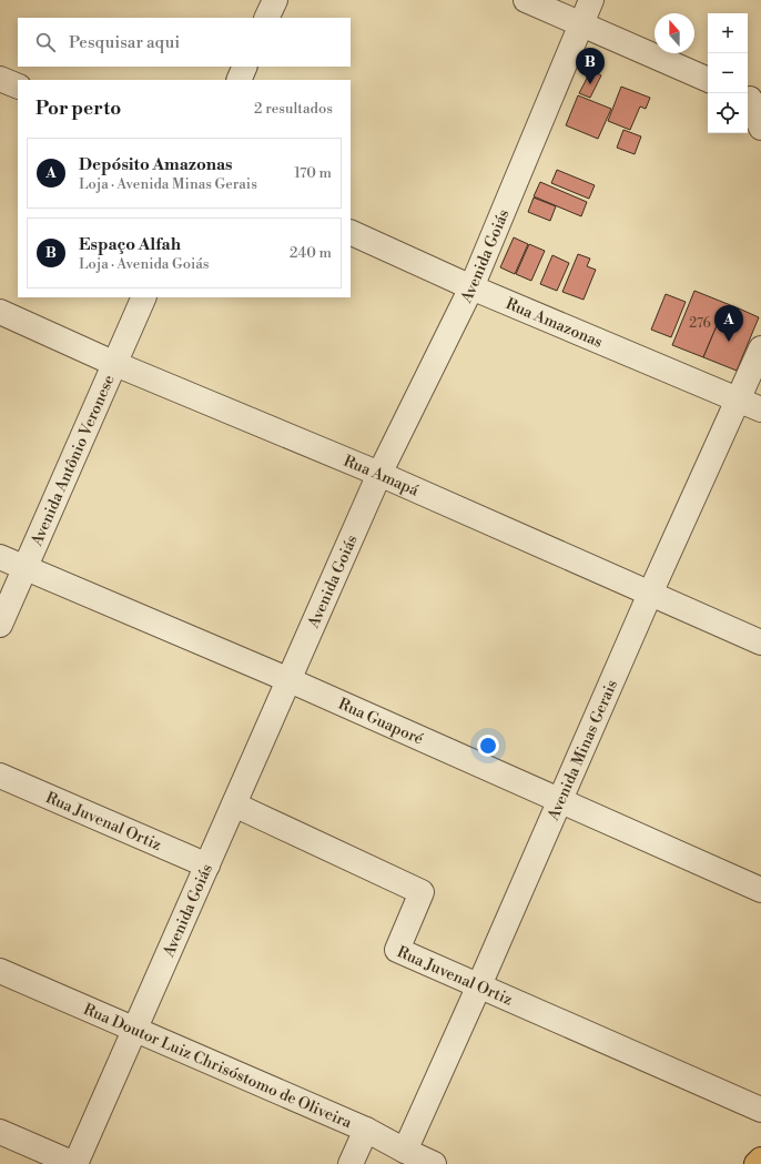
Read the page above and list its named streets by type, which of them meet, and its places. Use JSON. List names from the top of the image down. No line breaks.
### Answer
{"streets":{"street":["Avenida Goiás","Rua Amazonas","Avenida Antônio Veronese","Rua Amapá","Rua Guaporé","Avenida Minas Gerais","Rua Juvenal Ortiz","Rua Doutor Luiz Chrisóstomo de Oliveira"]},"crossings":[["Avenida Goiás","Rua Amazonas"],["Avenida Goiás","Rua Amapá"],["Avenida Goiás","Rua Guaporé"],["Avenida Goiás","Rua Juvenal Ortiz"],["Avenida Goiás","Rua Doutor Luiz Chrisóstomo de Oliveira"],["Rua Amazonas","Avenida Minas Gerais"],["Avenida Antônio Veronese","Rua Amapá"],["Avenida Antônio Veronese","Rua Guaporé"],["Rua Amapá","Avenida Minas Gerais"],["Rua Guaporé","Avenida Minas Gerais"],["Avenida Minas Gerais","Rua Juvenal Ortiz"],["Avenida Minas Gerais","Rua Doutor Luiz Chrisóstomo de Oliveira"]],"house_numbers":["276"],"north":"top","page":{"map_buttons":["+","−"],"search":"Pesquisar aqui","pins":["B","A"],"heading":["Por perto","2 resultados"],"list":[{"mark":"A","name":"Depósito Amazonas","note":"Loja · Avenida Minas Gerais","value":"170 m"},{"mark":"B","name":"Espaço Alfah","note":"Loja · Avenida Goiás","value":"240 m"}]}}
